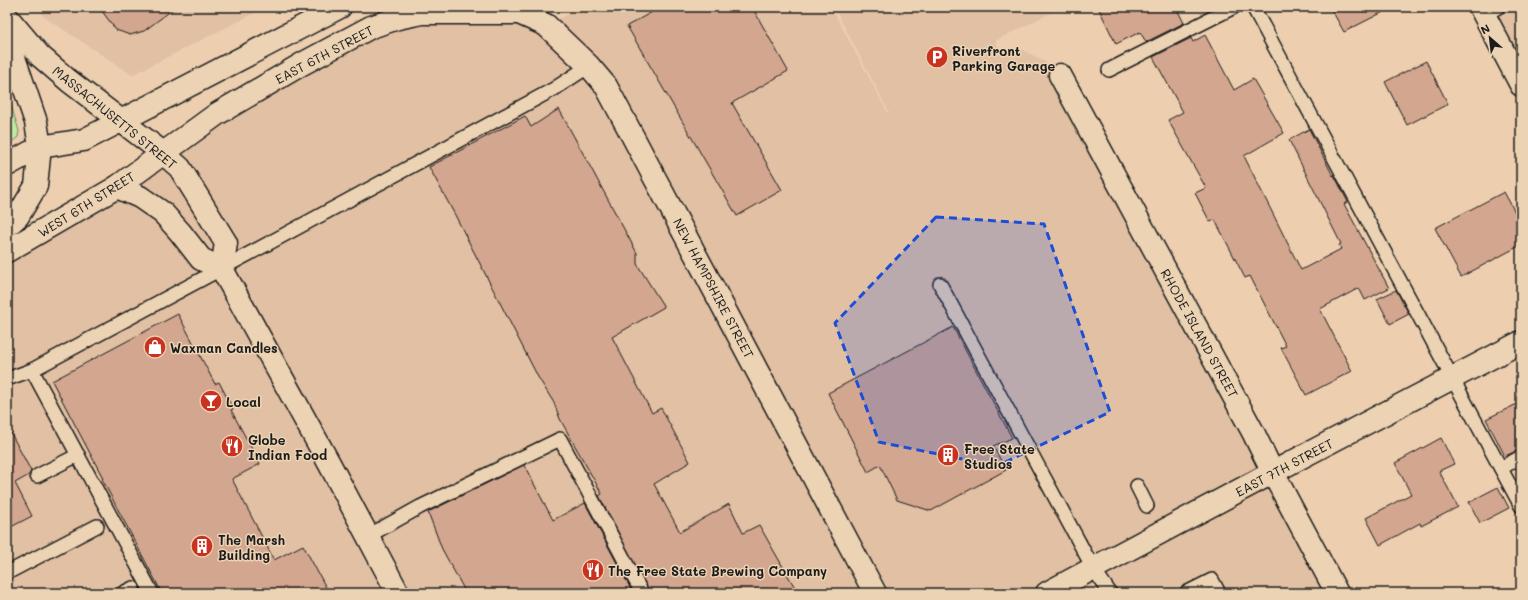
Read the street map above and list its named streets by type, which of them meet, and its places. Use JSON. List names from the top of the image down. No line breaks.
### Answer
{"streets":{"main road":["EAST 6TH STREET","MASSACHUSETTS STREET","WEST 6TH STREET","NEW HAMPSHIRE STREET","RHODE ISLAND STREET","EAST 7TH STREET"]},"crossings":[["EAST 6TH STREET","MASSACHUSETTS STREET"],["EAST 6TH STREET","WEST 6TH STREET"],["EAST 6TH STREET","NEW HAMPSHIRE STREET"],["MASSACHUSETTS STREET","WEST 6TH STREET"],["RHODE ISLAND STREET","EAST 7TH STREET"]],"places":{"parking":["Riverfront Parking Garage"],"shop":["Waxman Candles"],"bar":["Local"],"restaurant":["Globe Indian Food","The Free State Brewing Company"],"building":["Free State Studios","The Marsh Building"]},"north":"top left"}
